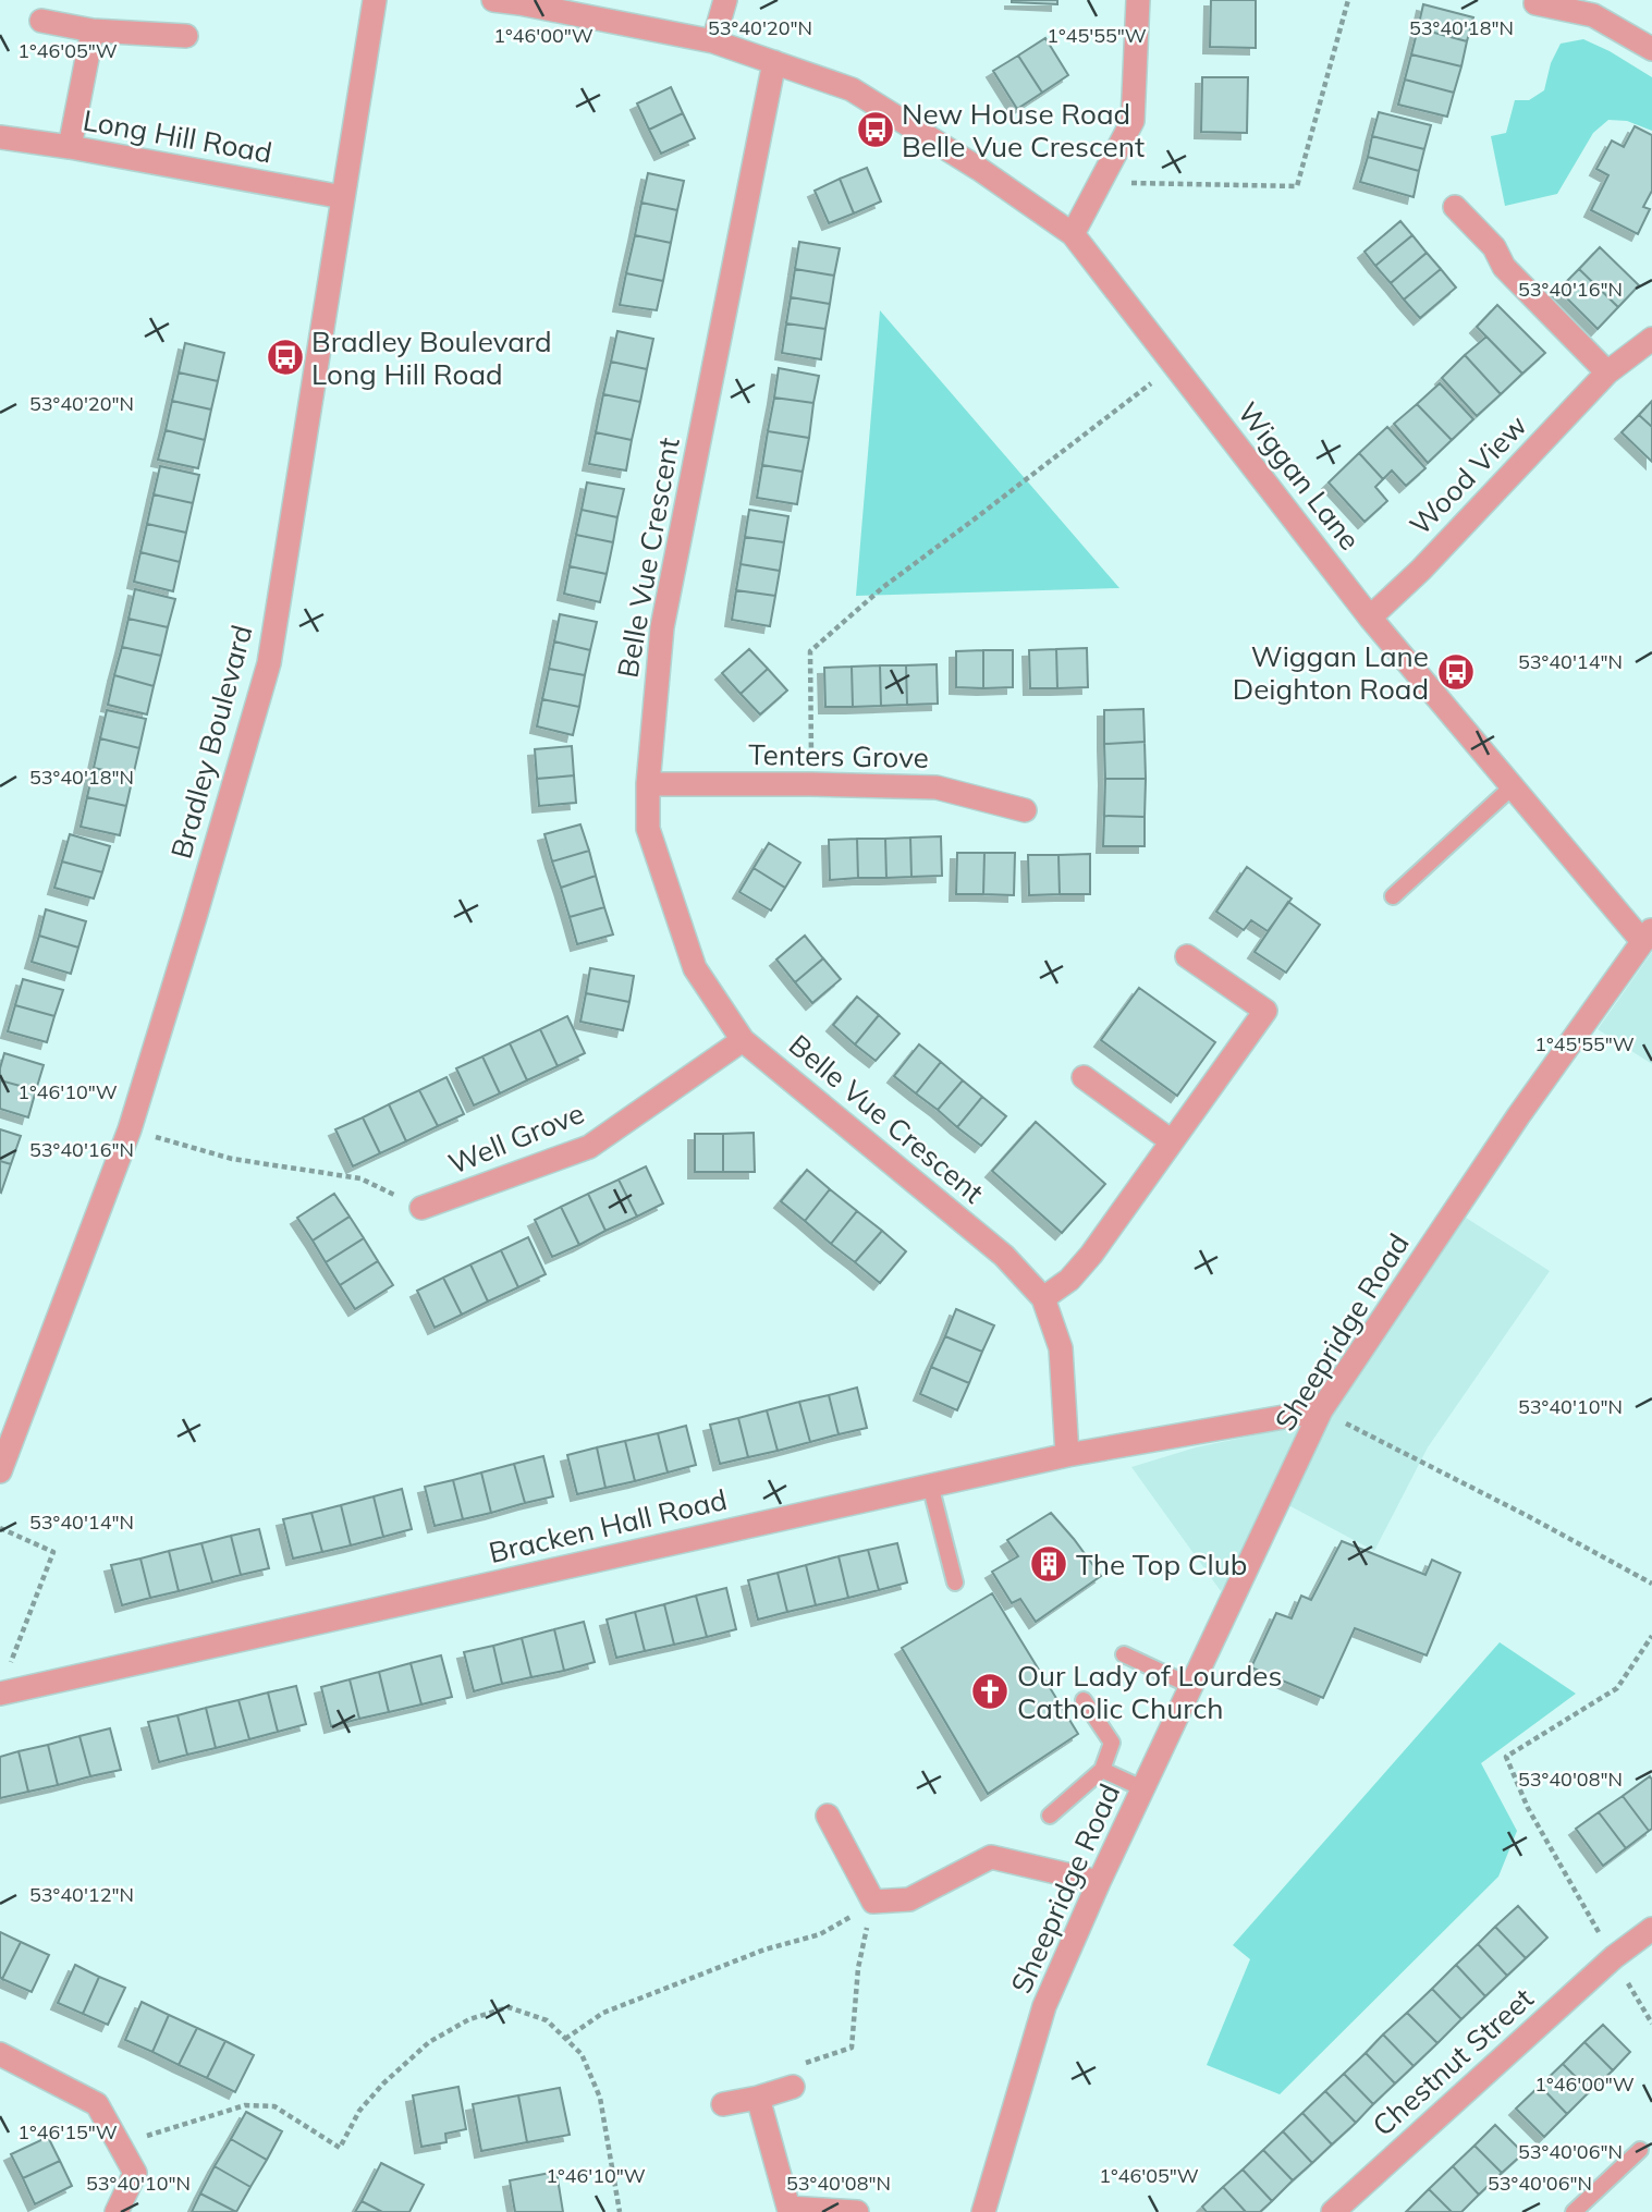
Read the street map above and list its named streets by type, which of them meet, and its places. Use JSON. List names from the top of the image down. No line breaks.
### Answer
{"streets":{"street":["Long Hill Road","Wood View","Wiggan Lane","Belle Vue Crescent","Bradley Boulevard","Tenters Grove","Well Grove","Sheepridge Road","Bracken Hall Road","Chestnut Street"]},"crossings":[["Long Hill Road","Bradley Boulevard"],["Wood View","Wiggan Lane"],["Wiggan Lane","Belle Vue Crescent"],["Wiggan Lane","Sheepridge Road"],["Belle Vue Crescent","Tenters Grove"],["Belle Vue Crescent","Well Grove"],["Belle Vue Crescent","Bracken Hall Road"],["Sheepridge Road","Bracken Hall Road"]],"places":{"bus stop":["New House Road Belle Vue Crescent","Bradley Boulevard Long Hill Road","Wiggan Lane Deighton Road"],"building":["The Top Club"],"church":["Our Lady of Lourdes Catholic Church"]},"coordinates":["53°40'20\"N","53°40'18\"N","1°46'00\"W","1°45'55\"W","1°46'05\"W","53°40'16\"N","53°40'14\"N","1°46'10\"W","53°40'10\"N","53°40'08\"N","53°40'12\"N","1°46'15\"W","53°40'06\"N"]}
